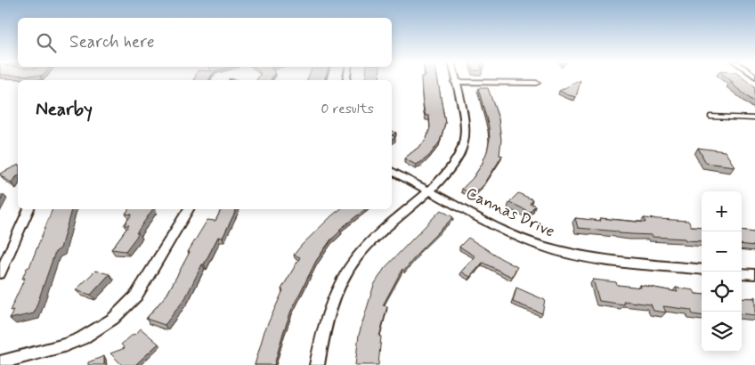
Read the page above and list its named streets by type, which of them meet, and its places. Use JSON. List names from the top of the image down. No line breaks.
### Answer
{"streets":{"street":["Cannas Drive"]},"page":{"search":"Search here","heading":["Nearby","0 results"],"map_buttons":["+","−"]}}
